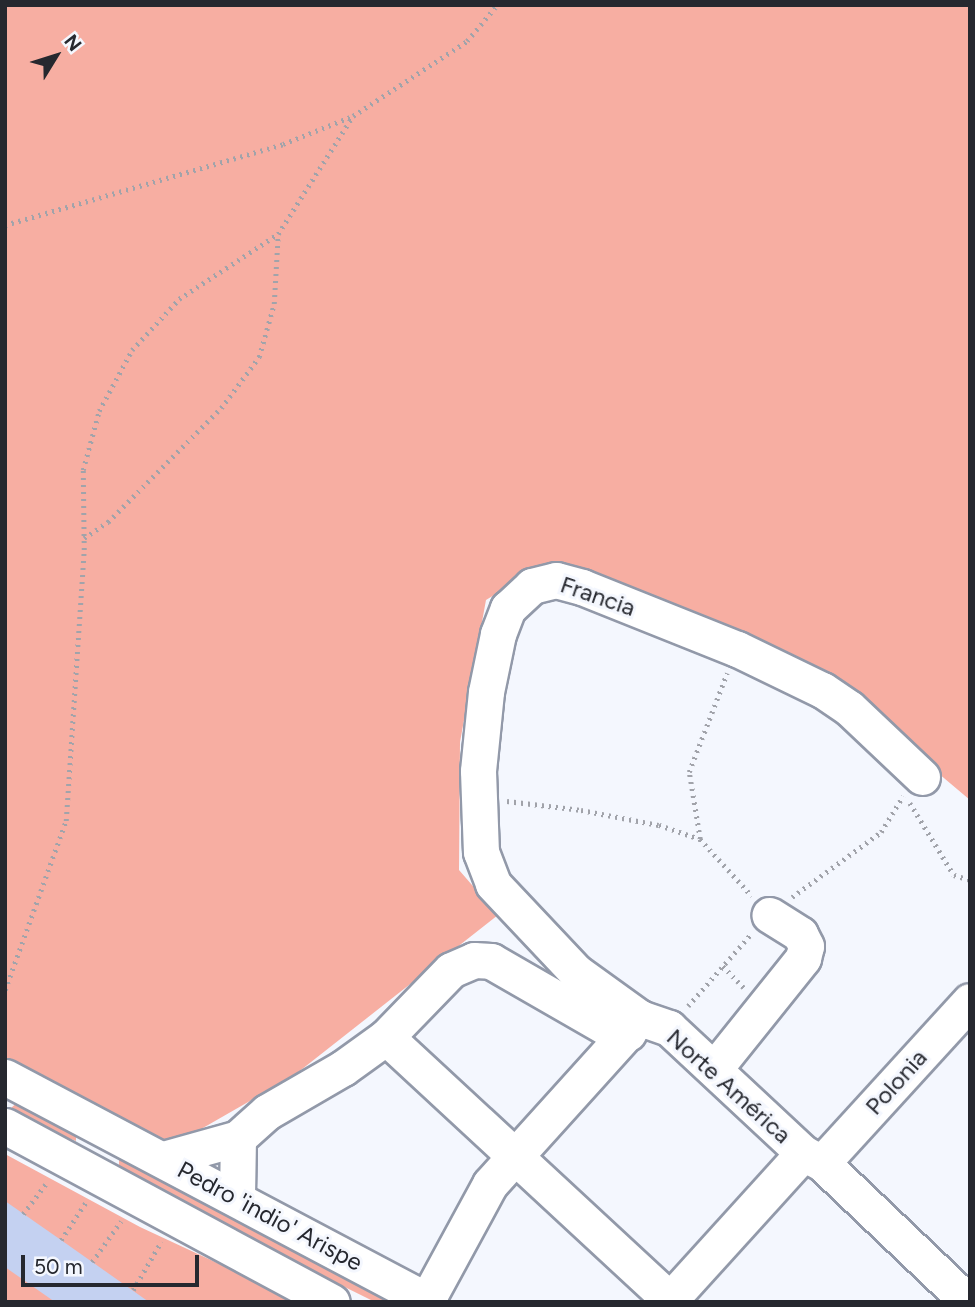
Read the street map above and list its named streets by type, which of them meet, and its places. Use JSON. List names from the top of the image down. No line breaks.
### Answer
{"streets":{"street":["Francia","Polonia","Norte América","Pedro 'indio' Arispe"]},"crossings":[["Francia","Norte América"],["Polonia","Norte América"]],"scale_bar":"50 m","north":"top right"}
